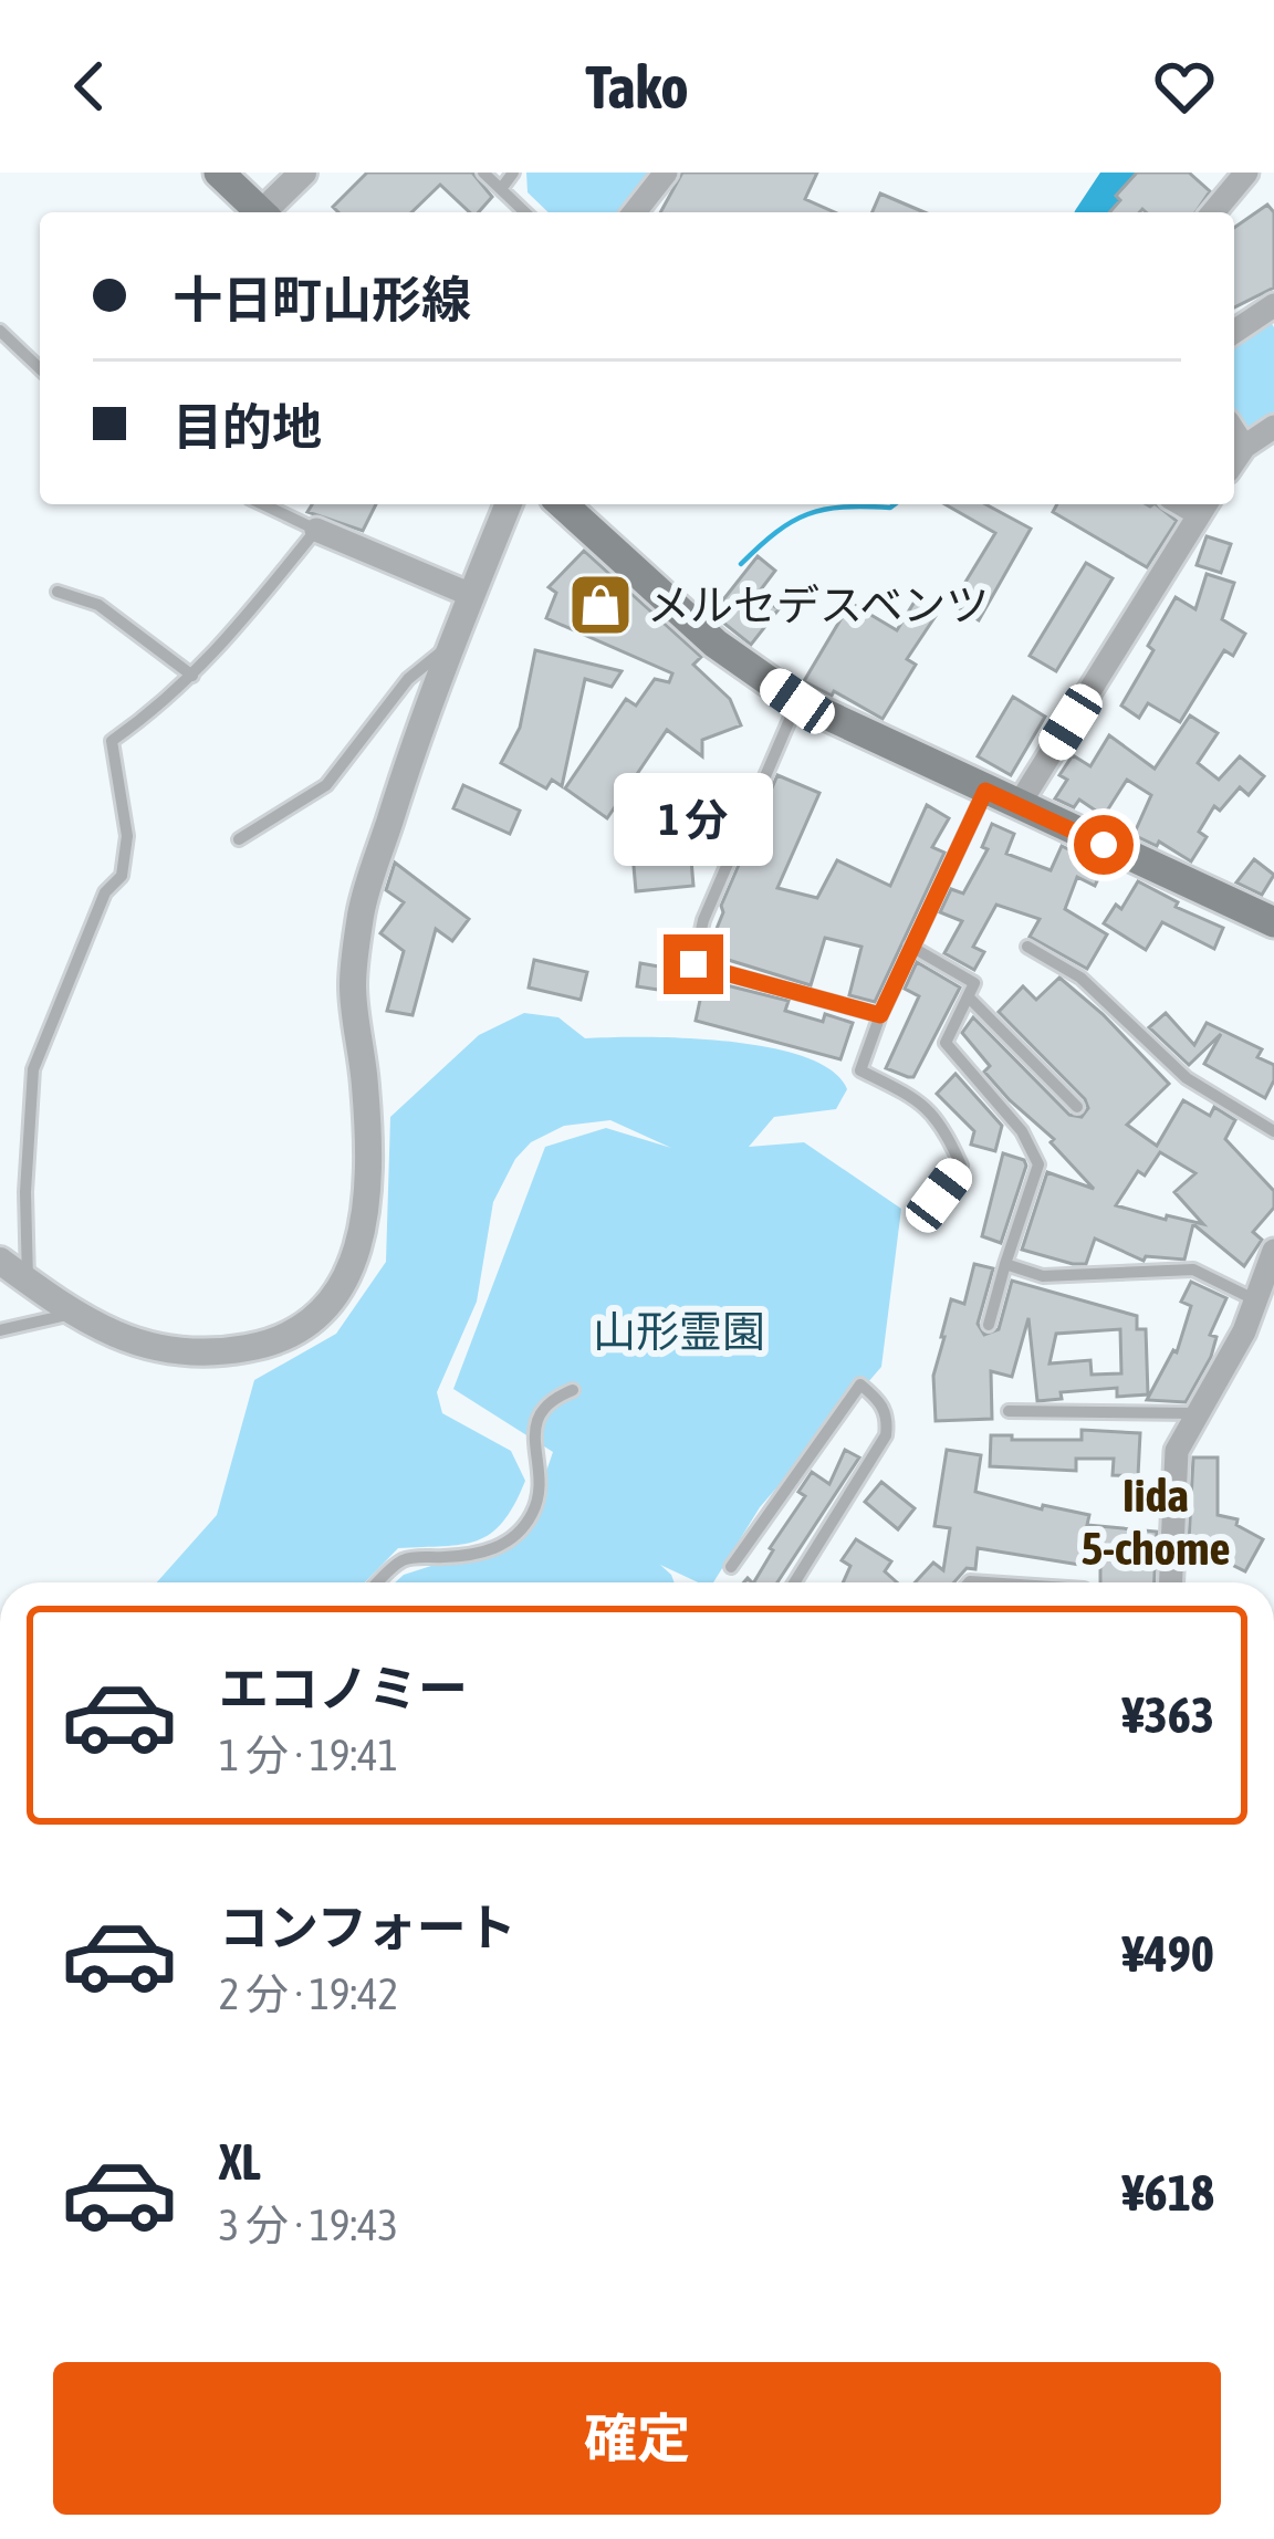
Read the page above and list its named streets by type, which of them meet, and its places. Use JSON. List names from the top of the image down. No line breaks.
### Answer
{"districts":["Iida 5-chome"],"parks":["山形霊園"],"places":{"shop":["メルセデスベンツ"]},"page":{"header":"Tako","banner":["十日町山形線","目的地"],"bubble":"1 分","list":[{"name":"エコノミー","note":"1 分 · 19:41","value":"¥363"},{"name":"コンフォート","note":"2 分 · 19:42","value":"¥490"},{"name":"XL","note":"3 分 · 19:43","value":"¥618"}],"buttons":"確定"}}
